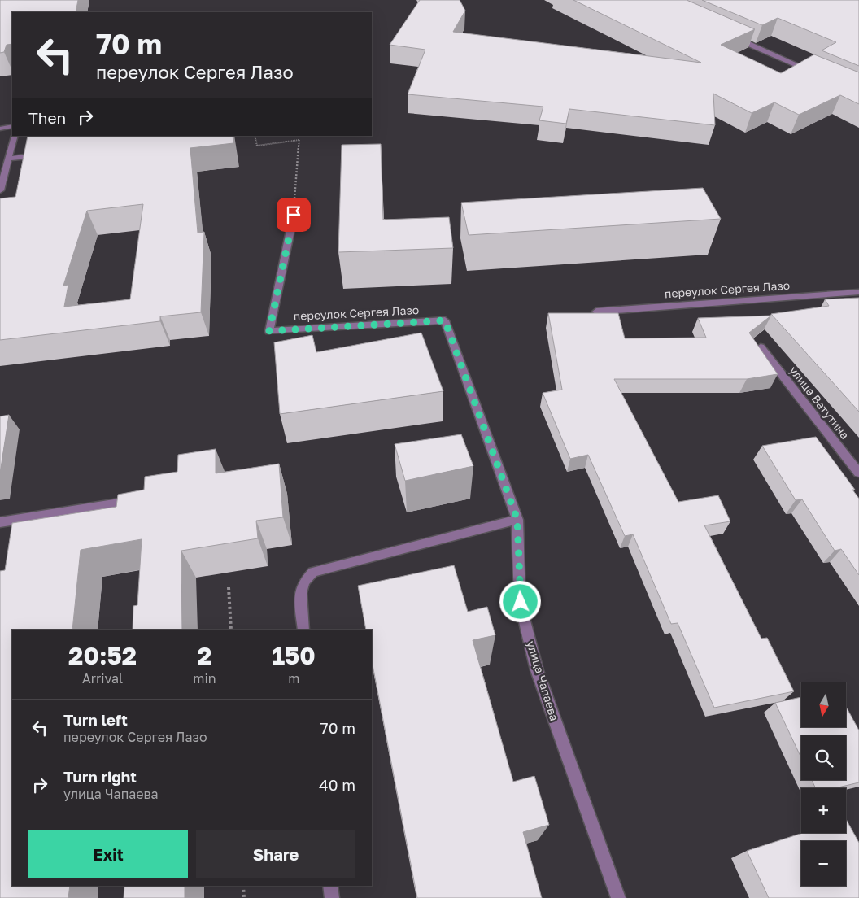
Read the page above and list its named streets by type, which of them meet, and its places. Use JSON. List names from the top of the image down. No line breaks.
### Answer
{"streets":{"street":["переулок Сергея Лазо","улица Ватутина","улица Чапаева"]},"crossings":[["переулок Сергея Лазо","улица Чапаева"]],"north":"bottom","page":{"turn":["70 m","переулок Сергея Лазо"],"then":"Then","eta":["20:52","Arrival","2","min","150","m"],"map_buttons":["+","−"],"list":[{"name":"Turn left","note":"переулок Сергея Лазо","value":"70 m"},{"name":"Turn right","note":"улица Чапаева","value":"40 m"}],"buttons":["Exit","Share"]}}
